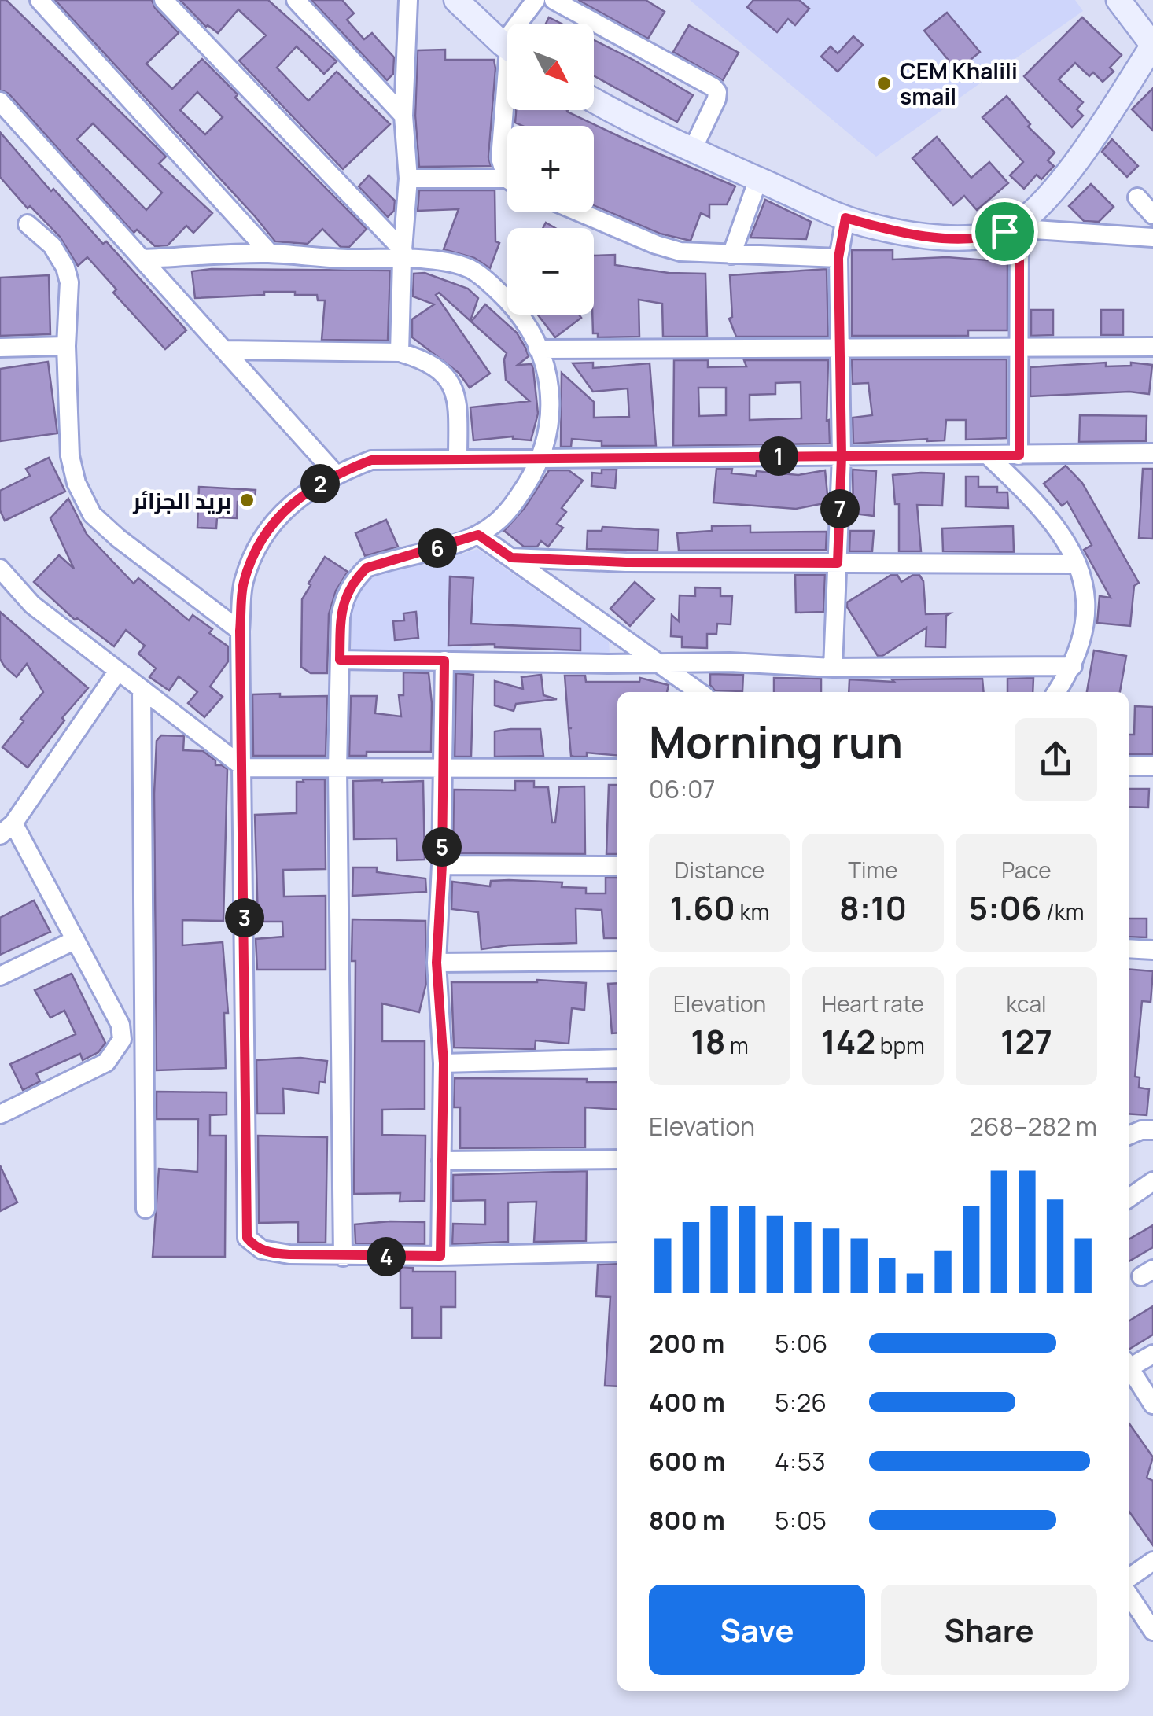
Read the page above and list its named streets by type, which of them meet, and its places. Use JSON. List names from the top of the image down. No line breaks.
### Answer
{"places":["CEM Khalili smail","بريد الجزائر"],"north":"bottom right","page":{"map_buttons":["+","−"],"pins":["1","2","7","6","5","3","4"],"heading":["Morning run","06:07"],"stats":[["Distance","1.60 km"],["Time","8:10"],["Pace","5:06 /km"],["Elevation","18 m"],["Heart rate","142 bpm"],["kcal","127"]],"chart":["Elevation","268–282 m"],"list":[{"name":"200 m","note":"5:06"},{"name":"400 m","note":"5:26"},{"name":"600 m","note":"4:53"},{"name":"800 m","note":"5:05"}],"buttons":["Save","Share"]}}
